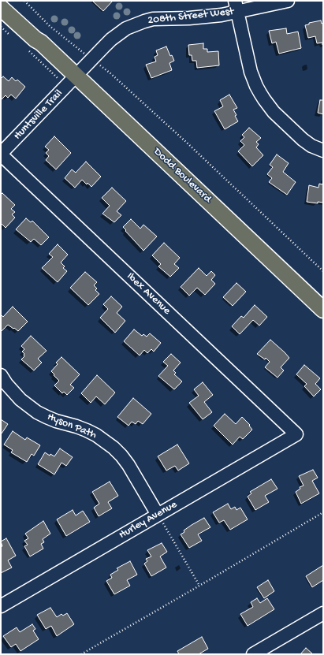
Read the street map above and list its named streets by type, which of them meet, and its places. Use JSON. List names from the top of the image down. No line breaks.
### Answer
{"streets":{"main road":["Dodd Boulevard"],"street":["208th Street West","Huntsville Trail","Ibex Avenue","Hyson Path","Hurley Avenue"]},"crossings":[["208th Street West","Huntsville Trail"],["208th Street West","Dodd Boulevard"],["Huntsville Trail","Dodd Boulevard"],["Huntsville Trail","Ibex Avenue"],["Ibex Avenue","Hurley Avenue"],["Hyson Path","Hurley Avenue"]]}
